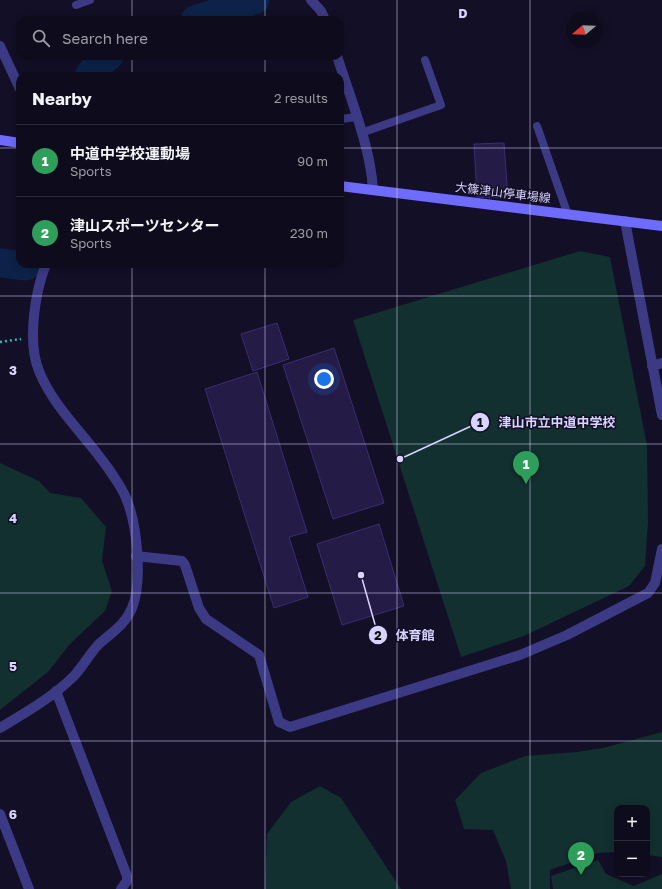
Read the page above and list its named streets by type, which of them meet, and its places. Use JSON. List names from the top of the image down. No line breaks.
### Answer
{"streets":{"main road":["大篠津山停車場線"]},"places":["津山市立中道中学校","体育館"],"north":"left","page":{"search":"Search here","heading":["Nearby","2 results"],"list":[{"mark":"1","name":"中道中学校運動場","note":"Sports","value":"90 m"},{"mark":"2","name":"津山スポーツセンター","note":"Sports","value":"230 m"}],"pins":["1","2"],"map_buttons":["+","−"]},"grid":{"columns":["D"],"rows":["3","4","5","6"]}}
